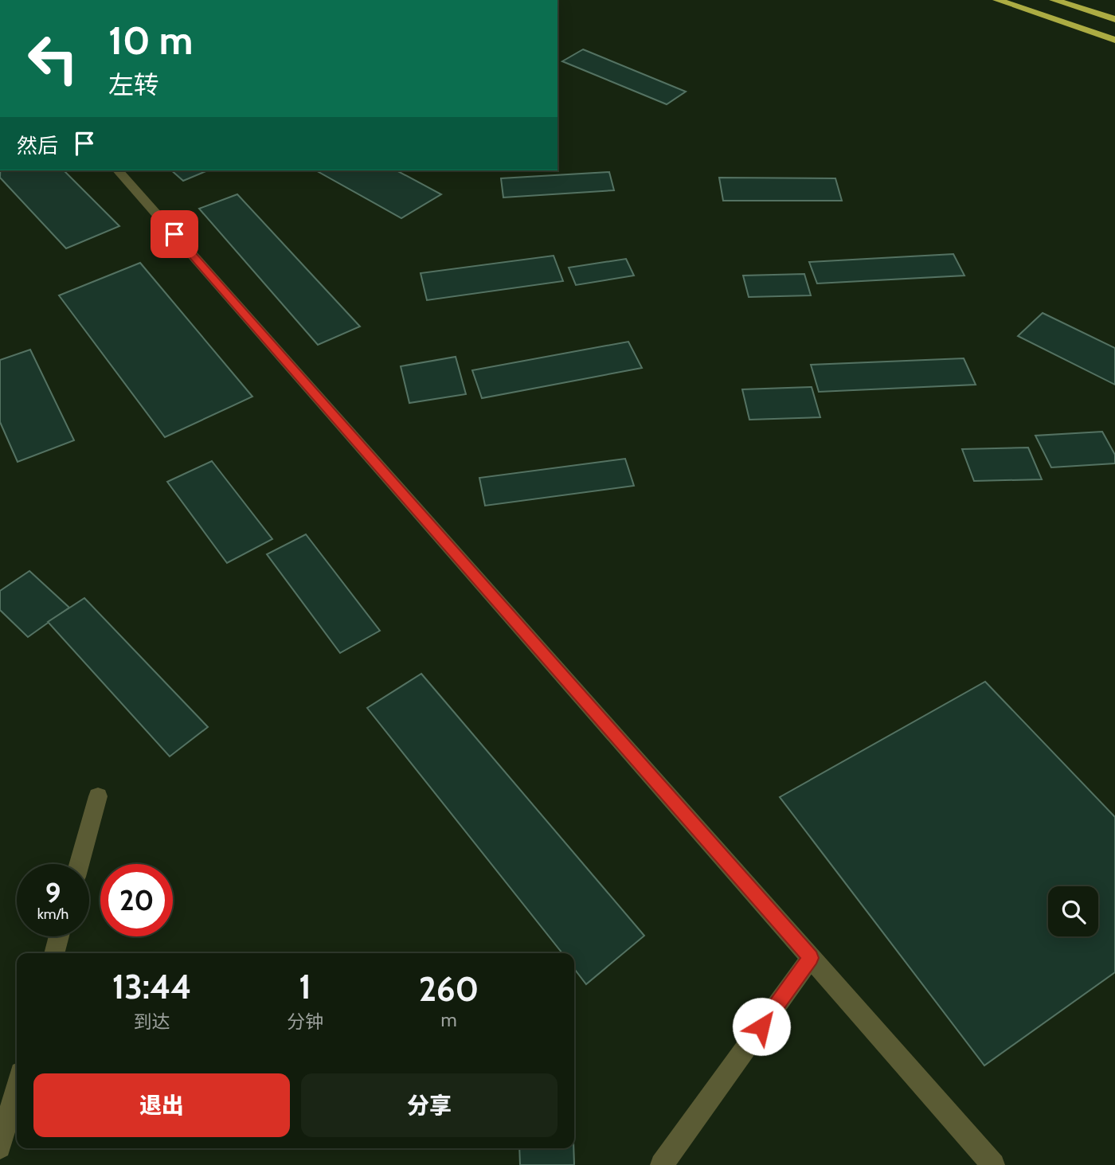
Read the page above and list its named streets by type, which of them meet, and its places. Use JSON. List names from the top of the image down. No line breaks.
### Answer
{"page":{"turn":["10 m","左转"],"then":"然后","speed":"9 km/h","limit":"20","eta":["13:44","到达","1","分钟","260","m"],"buttons":["退出","分享"]}}
